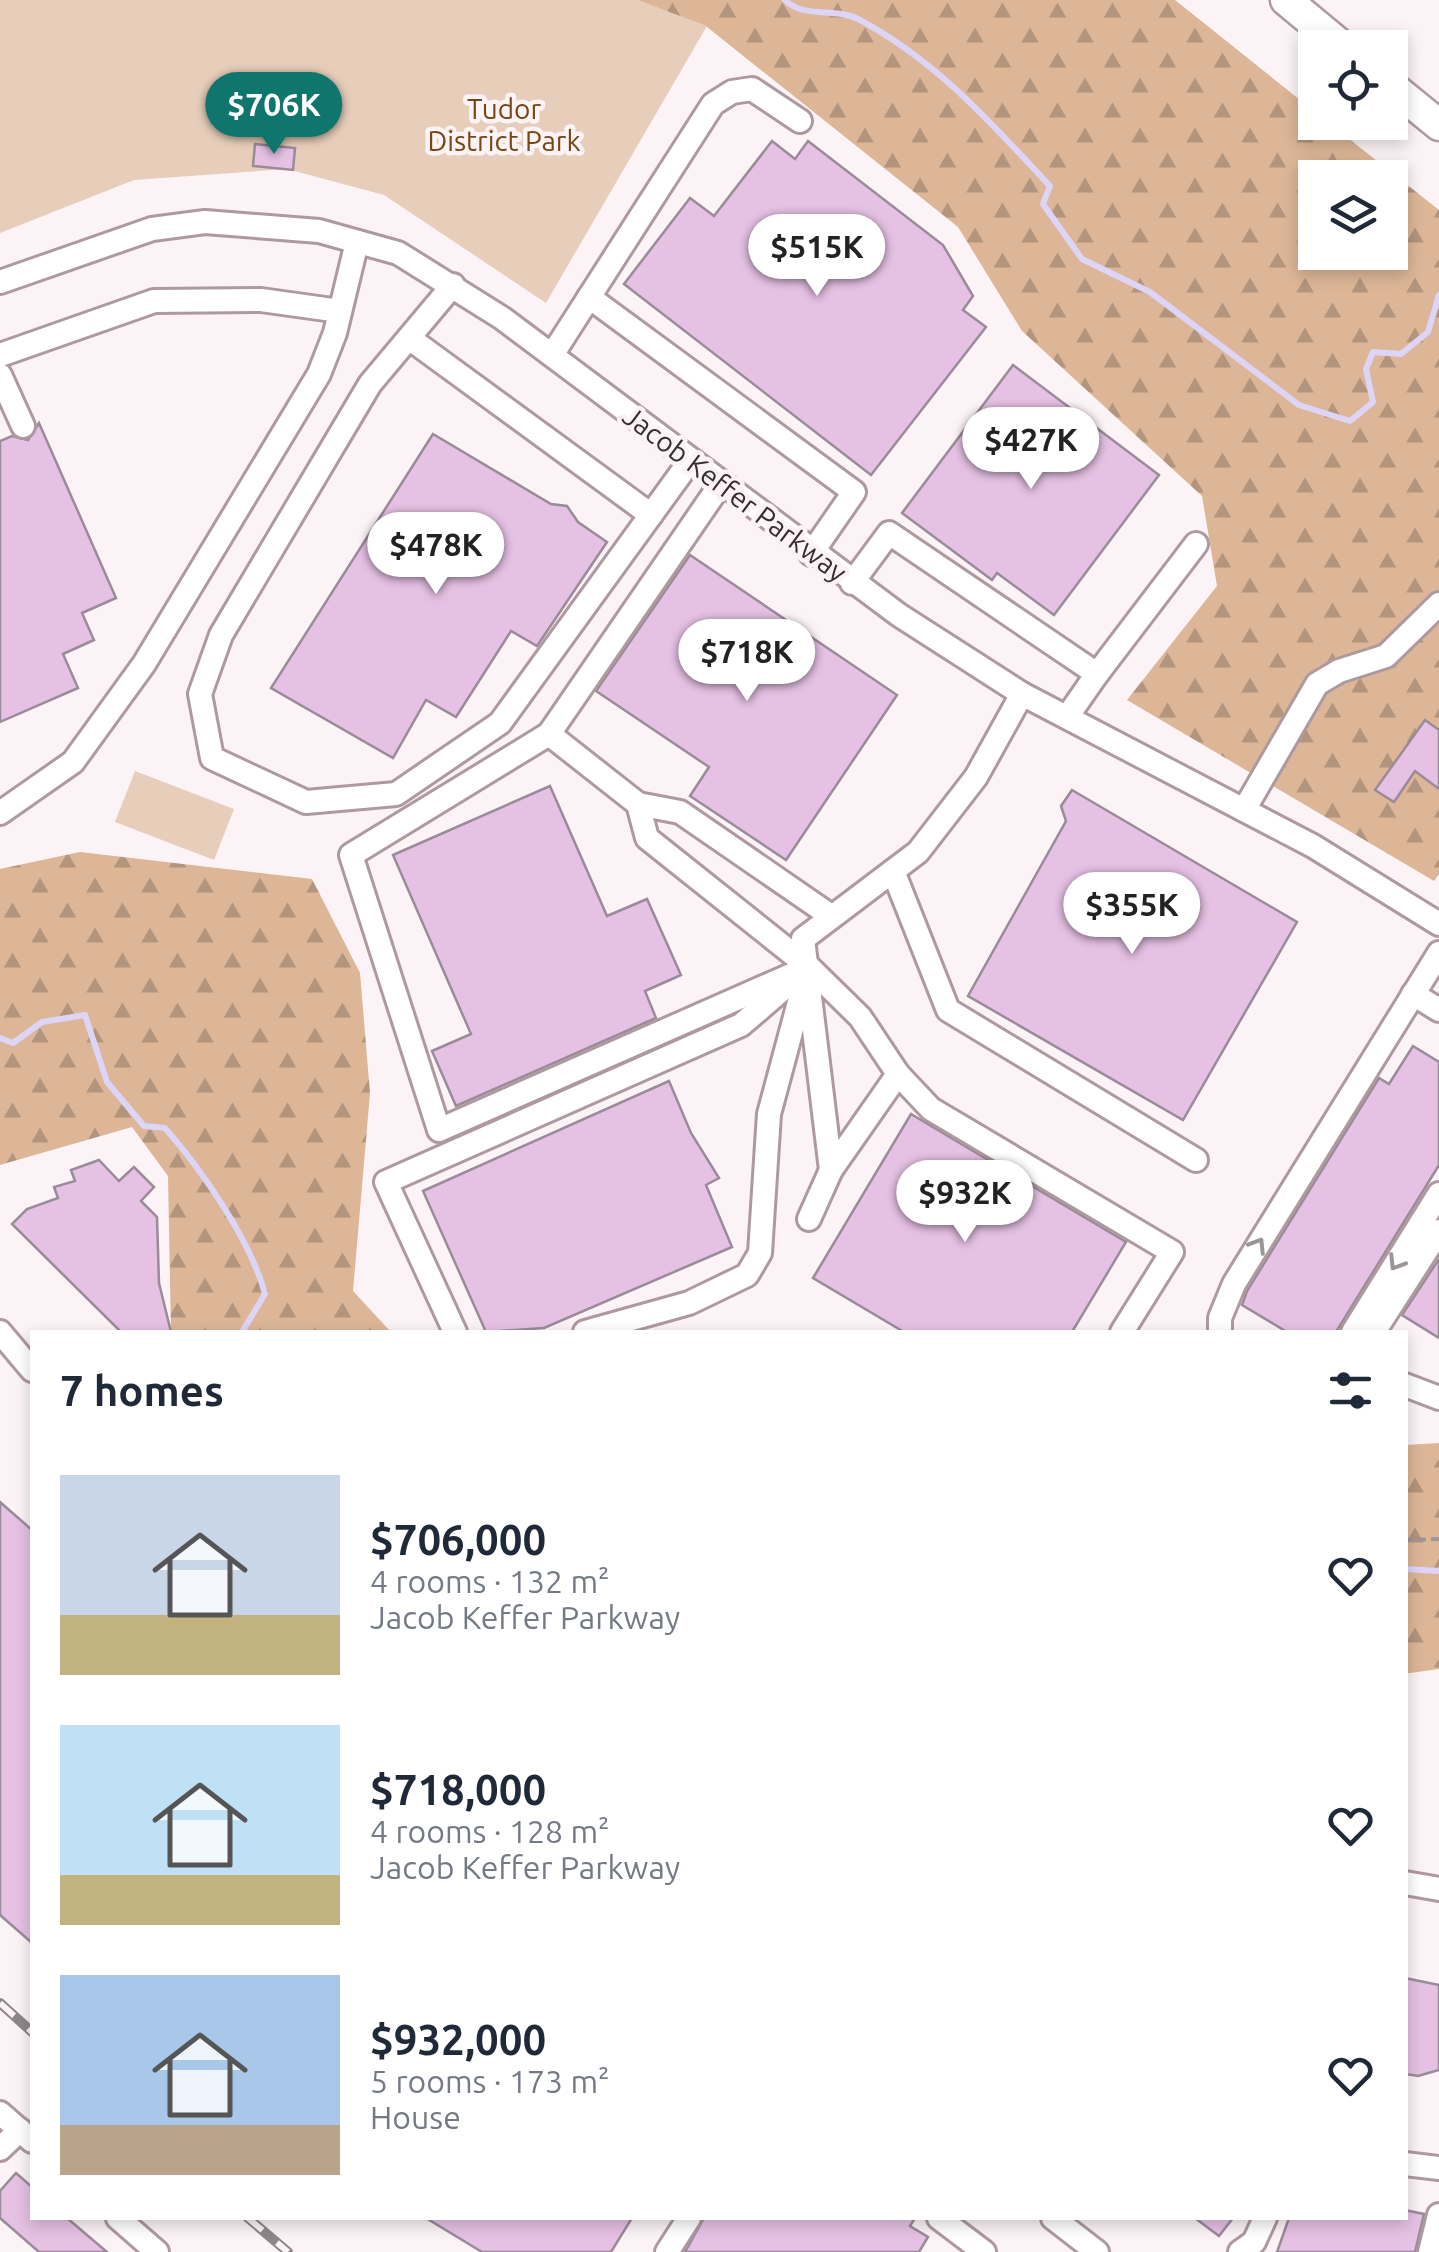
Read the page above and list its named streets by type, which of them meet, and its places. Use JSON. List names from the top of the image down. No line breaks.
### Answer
{"streets":{"street":["Jacob Keffer Parkway"]},"parks":["Tudor District Park"],"page":{"price":["$706K","$515K","$427K","$478K","$718K","$355K","$932K"],"heading":"7 homes","list":[{"name":"$706,000","note":"4 rooms · 132 m² · Jacob Keffer Parkway"},{"name":"$718,000","note":"4 rooms · 128 m² · Jacob Keffer Parkway"},{"name":"$932,000","note":"5 rooms · 173 m² · House"}]}}
